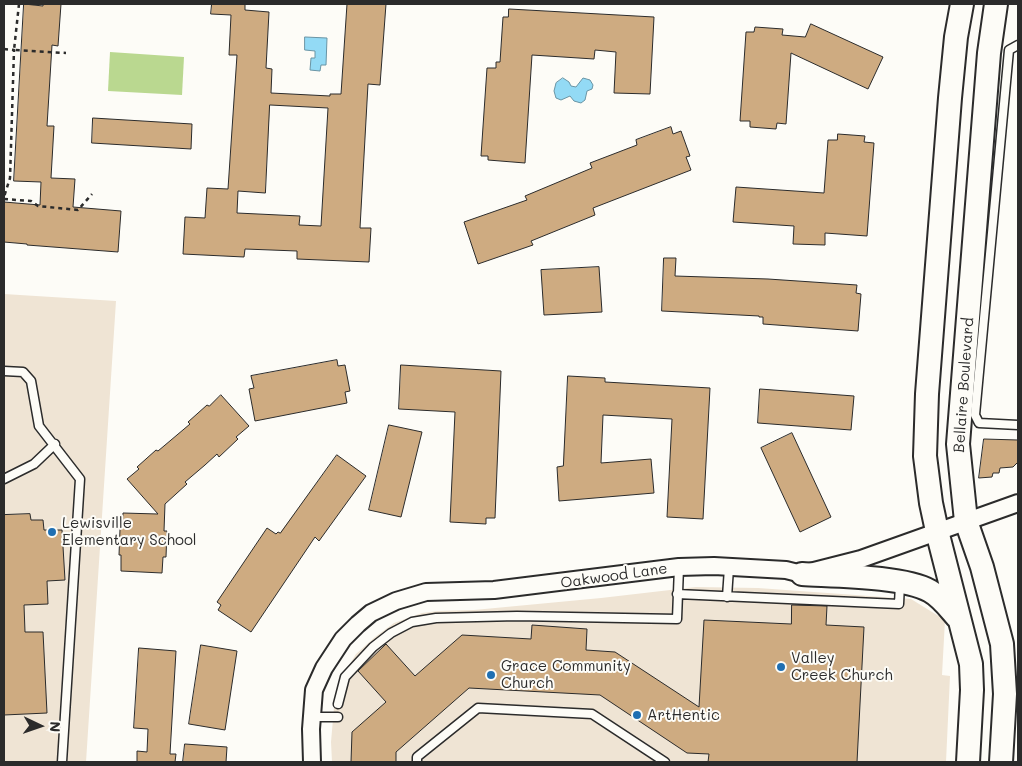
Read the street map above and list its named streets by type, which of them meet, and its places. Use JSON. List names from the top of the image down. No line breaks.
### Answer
{"streets":{"main road":["Bellaire Boulevard"],"street":["Oakwood Lane"]},"crossings":[["Bellaire Boulevard","Oakwood Lane"]],"places":["Lewisville Elementary School","Valley Creek Church","Grace Community Church","ArtHentic"],"north":"right"}
